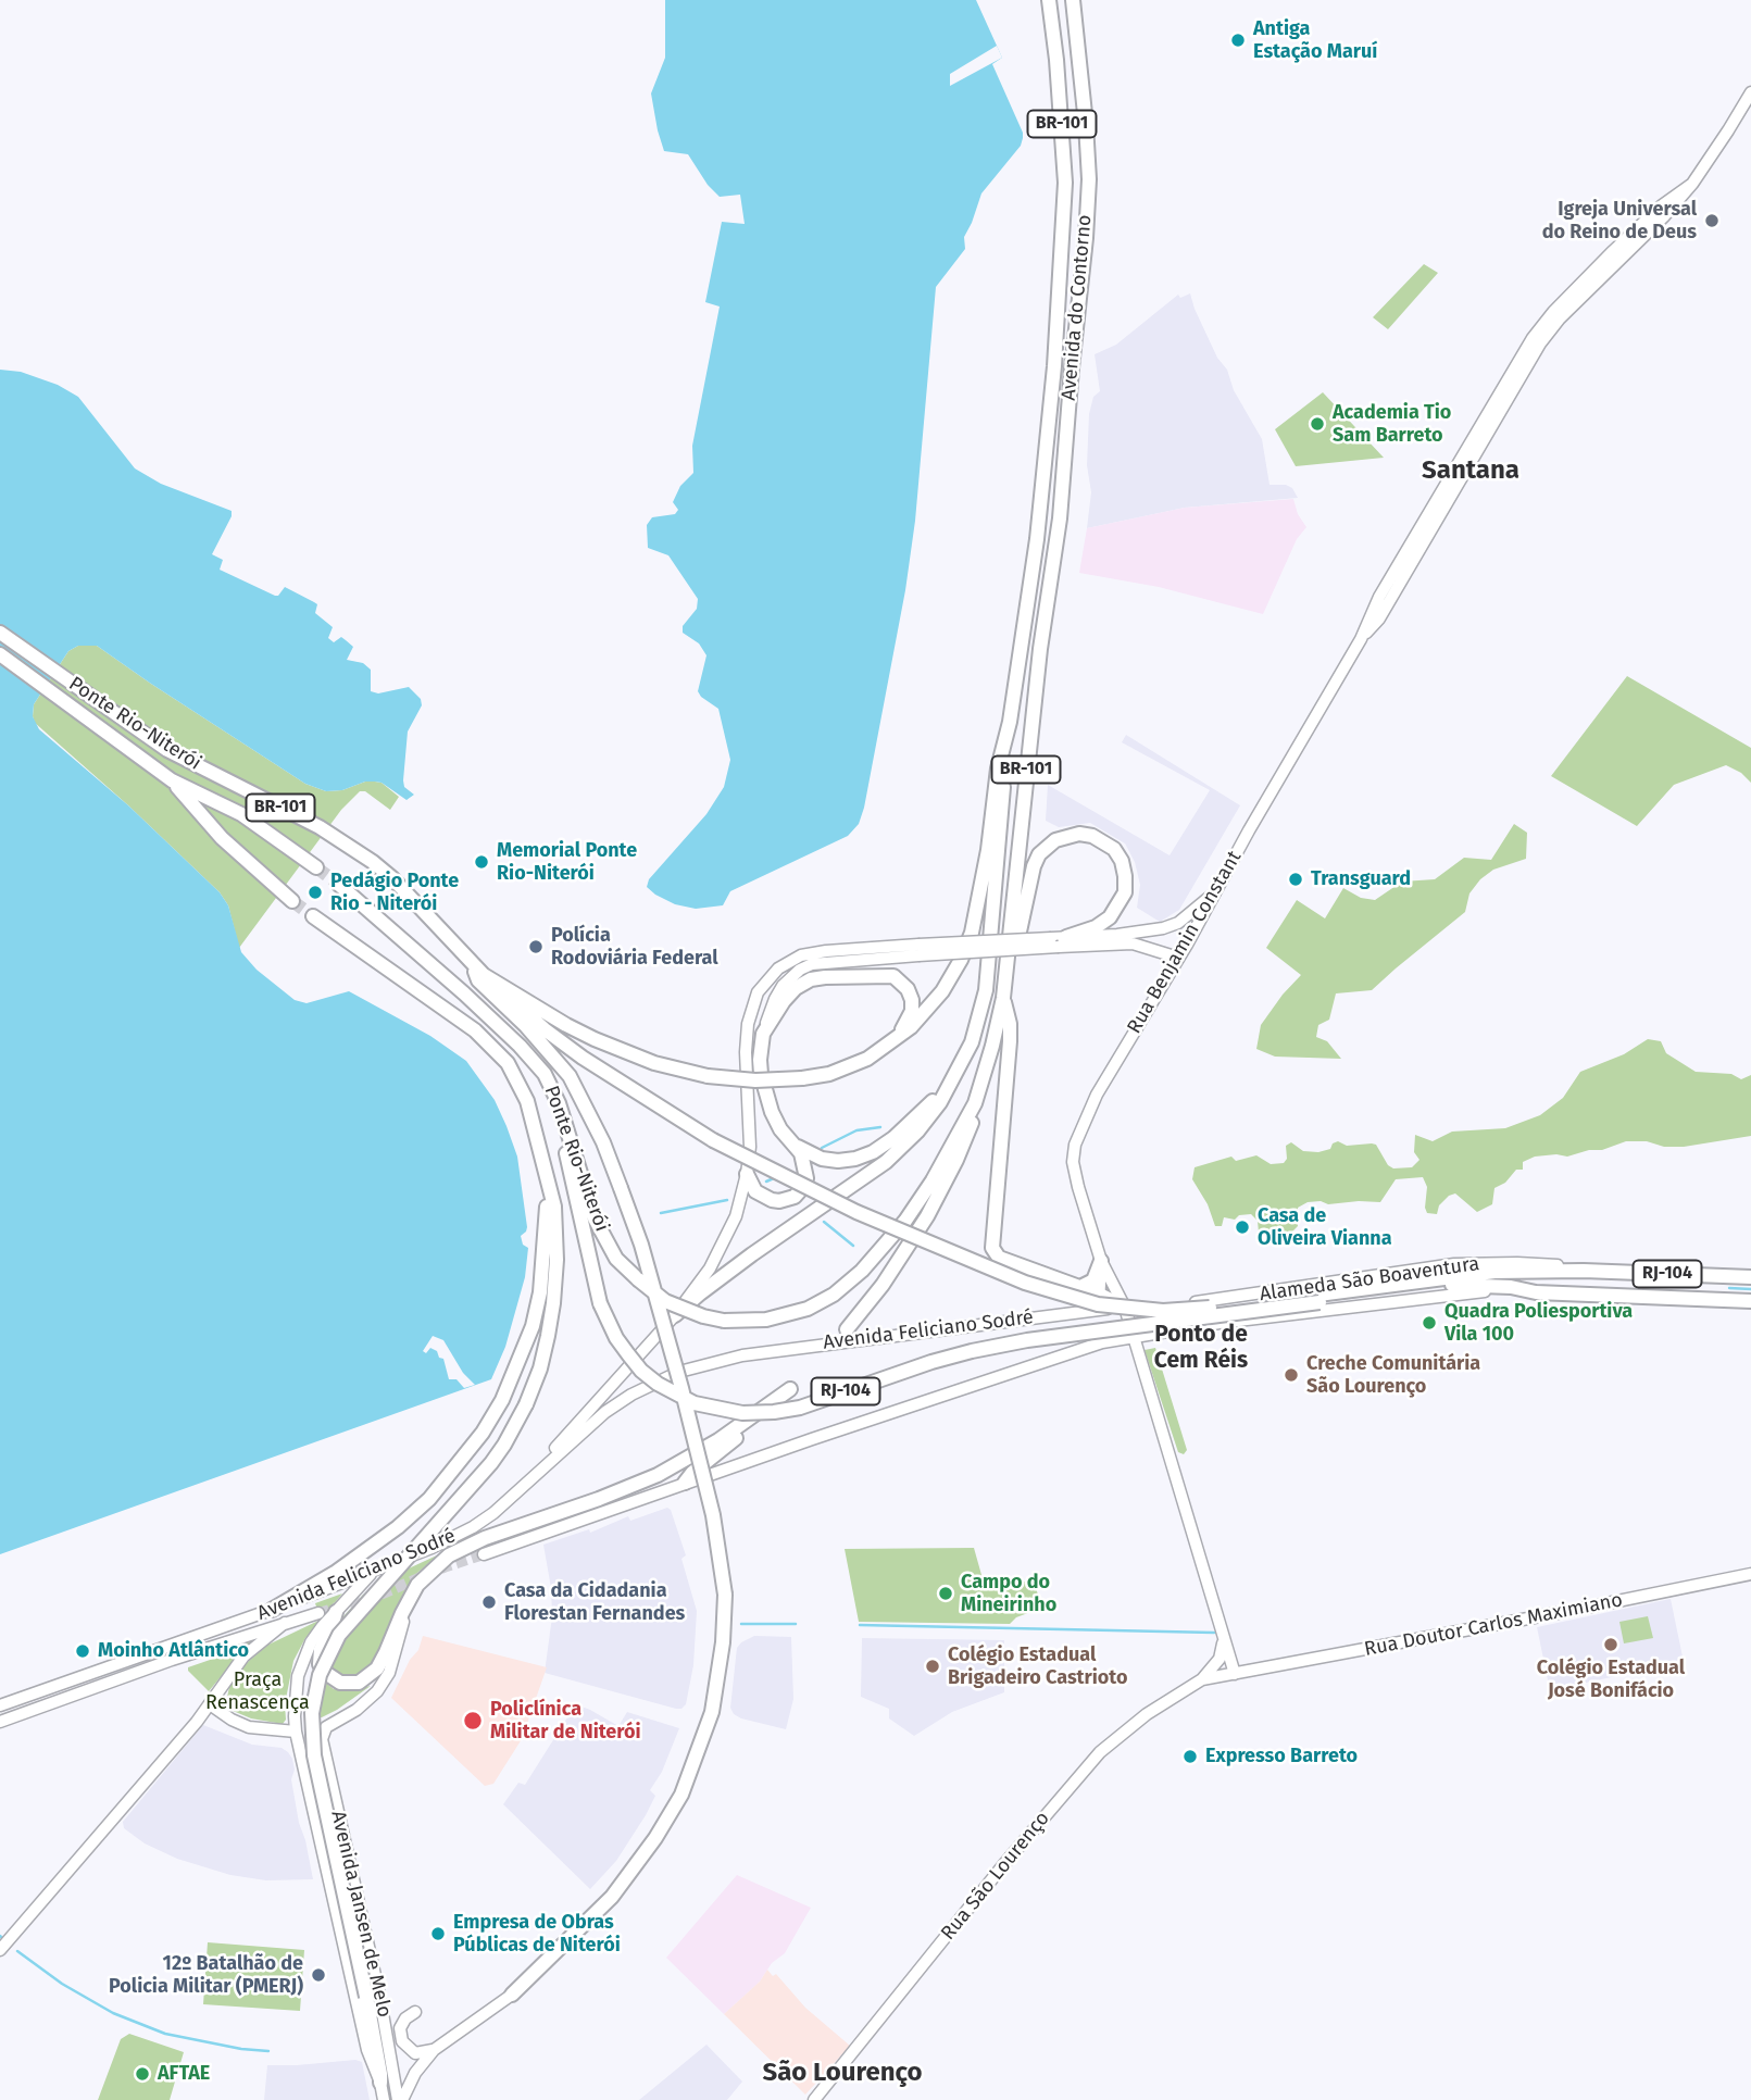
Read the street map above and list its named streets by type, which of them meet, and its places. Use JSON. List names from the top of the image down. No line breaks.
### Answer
{"streets":{"highway":["BR-101","Avenida do Contorno","Ponte Rio-Niterói","RJ-104","Alameda São Boaventura"],"main road":["Rua Benjamin Constant","Avenida Feliciano Sodré","Rua Doutor Carlos Maximiano","Rua São Lourenço","Avenida Jansen de Melo"]},"crossings":[["BR-101","Avenida do Contorno"],["BR-101","Ponte Rio-Niterói"],["Avenida do Contorno","Ponte Rio-Niterói"],["Ponte Rio-Niterói","RJ-104"],["Rua Benjamin Constant","Alameda São Boaventura"],["Rua Benjamin Constant","Avenida Feliciano Sodré"],["Rua Benjamin Constant","Rua São Lourenço"],["RJ-104","Alameda São Boaventura"],["Alameda São Boaventura","Avenida Feliciano Sodré"],["Avenida Feliciano Sodré","Avenida Jansen de Melo"],["Rua Doutor Carlos Maximiano","Rua São Lourenço"]],"districts":["Santana","Ponto de Cem Réis","São Lourenço"],"parks":["Praça Renascença"],"places":["Antiga Estação Maruí","Igreja Universal do Reino de Deus","Academia Tio Sam Barreto","Memorial Ponte Rio-Niterói","Transguard","Pedágio Ponte Rio - Niterói","Polícia Rodoviária Federal","Casa de Oliveira Vianna","Quadra Poliesportiva Vila 100","Creche Comunitária São Lourenço","Campo do Mineirinho","Casa da Cidadania Florestan Fernandes","Colégio Estadual José Bonifácio","Moinho Atlântico","Colégio Estadual Brigadeiro Castrioto","Policlínica Militar de Niterói","Expresso Barreto","Empresa de Obras Públicas de Niterói","12º Batalhão de Policia Militar (PMERJ)","AFTAE"]}
